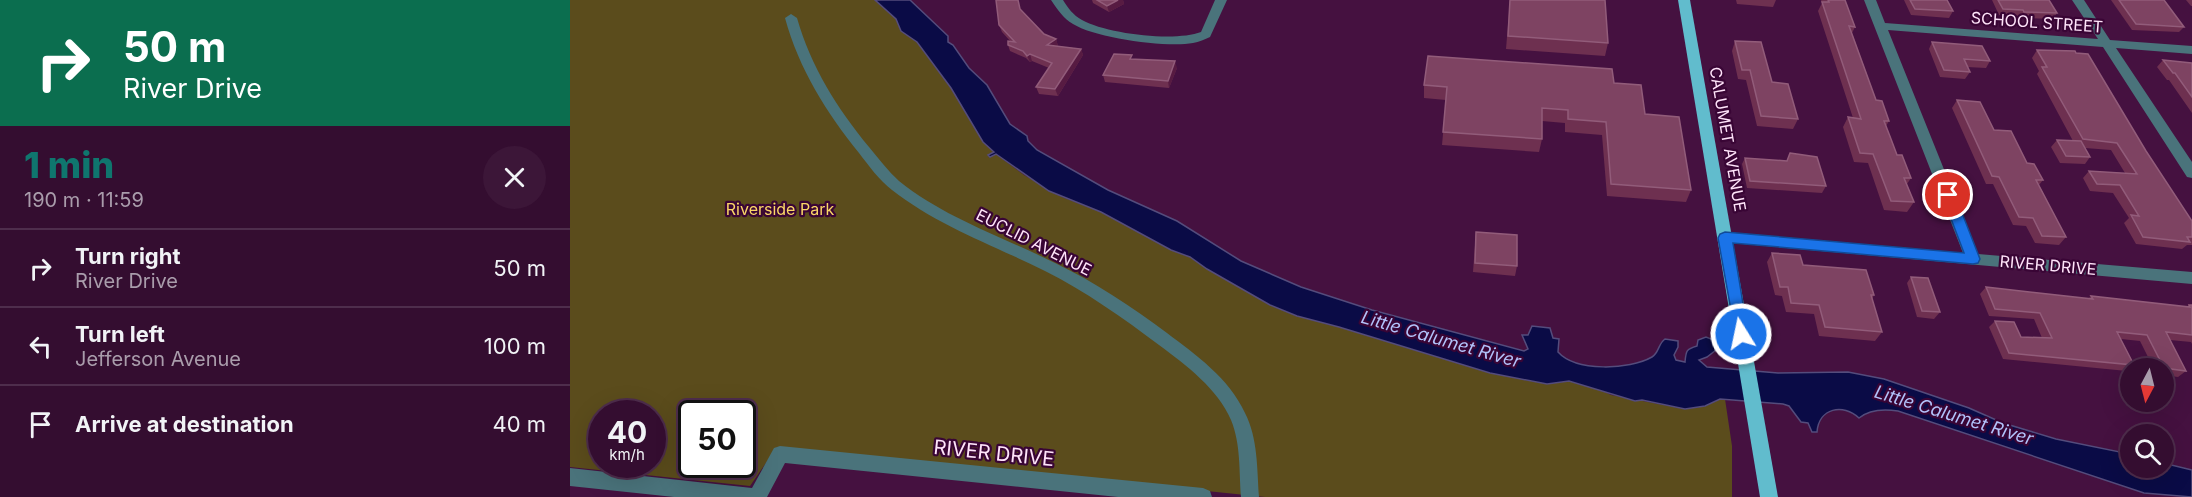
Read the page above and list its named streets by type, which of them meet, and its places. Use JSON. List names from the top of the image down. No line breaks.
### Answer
{"streets":{"main road":["CALUMET AVENUE"],"street":["SCHOOL STREET","EUCLID AVENUE","RIVER DRIVE"]},"crossings":[["CALUMET AVENUE","RIVER DRIVE"]],"water":["Little Calumet River"],"parks":["Riverside Park"],"north":"bottom","page":{"turn":["50 m","River Drive"],"heading":["1 min","190 m · 11:59"],"list":[{"name":"Turn right","note":"River Drive","value":"50 m"},{"name":"Turn left","note":"Jefferson Avenue","value":"100 m"},{"name":"Arrive at destination","value":"40 m"}],"speed":"40 km/h","limit":"50"}}
